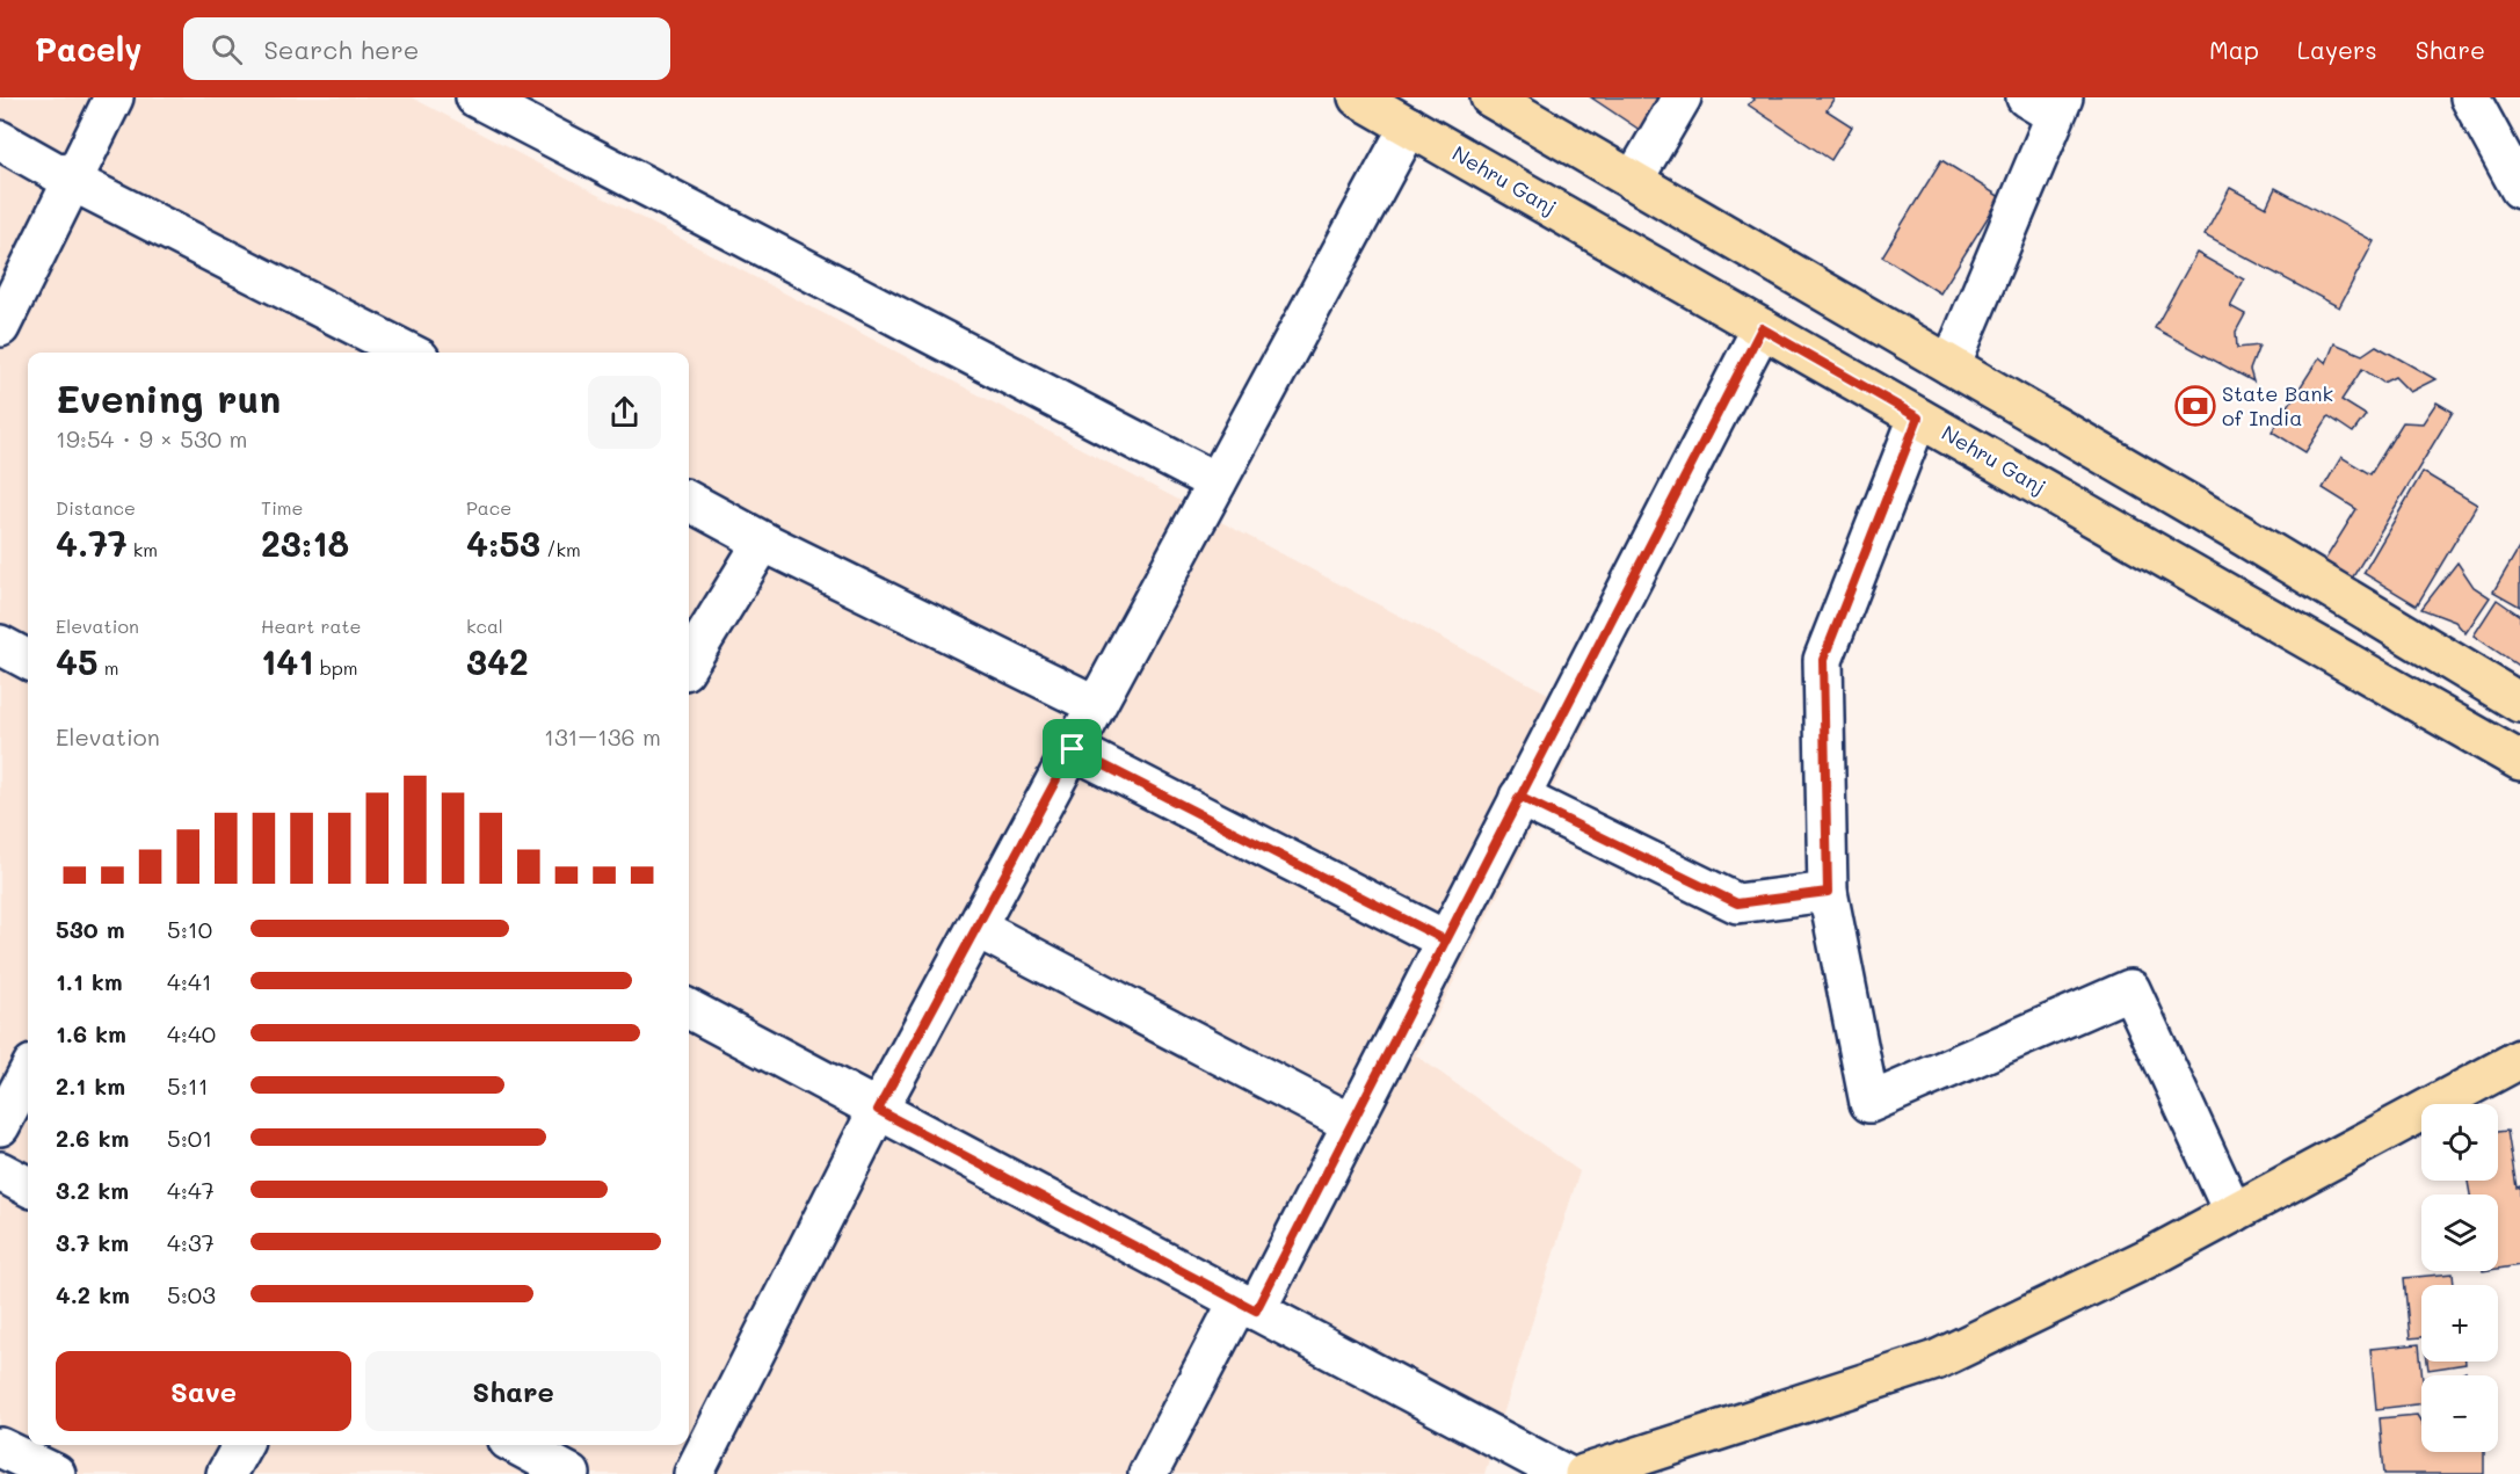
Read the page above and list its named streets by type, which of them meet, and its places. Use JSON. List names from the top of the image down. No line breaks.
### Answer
{"streets":{"main road":["Nehru Ganj"]},"places":{"bank":["State Bank of India"]},"page":{"header":"Pacely","search":"Search here","nav":["Map","Layers","Share"],"heading":["Evening run","19:54 · 9 × 530 m"],"stats":[["Distance","4.77 km"],["Time","23:18"],["Pace","4:53 /km"],["Elevation","45 m"],["Heart rate","141 bpm"],["kcal","342"]],"chart":["Elevation","131–136 m"],"list":[{"name":"530 m","note":"5:10"},{"name":"1.1 km","note":"4:41"},{"name":"1.6 km","note":"4:40"},{"name":"2.1 km","note":"5:11"},{"name":"2.6 km","note":"5:01"},{"name":"3.2 km","note":"4:47"},{"name":"3.7 km","note":"4:37"},{"name":"4.2 km","note":"5:03"}],"map_buttons":["+","−"],"buttons":["Save","Share"]}}
